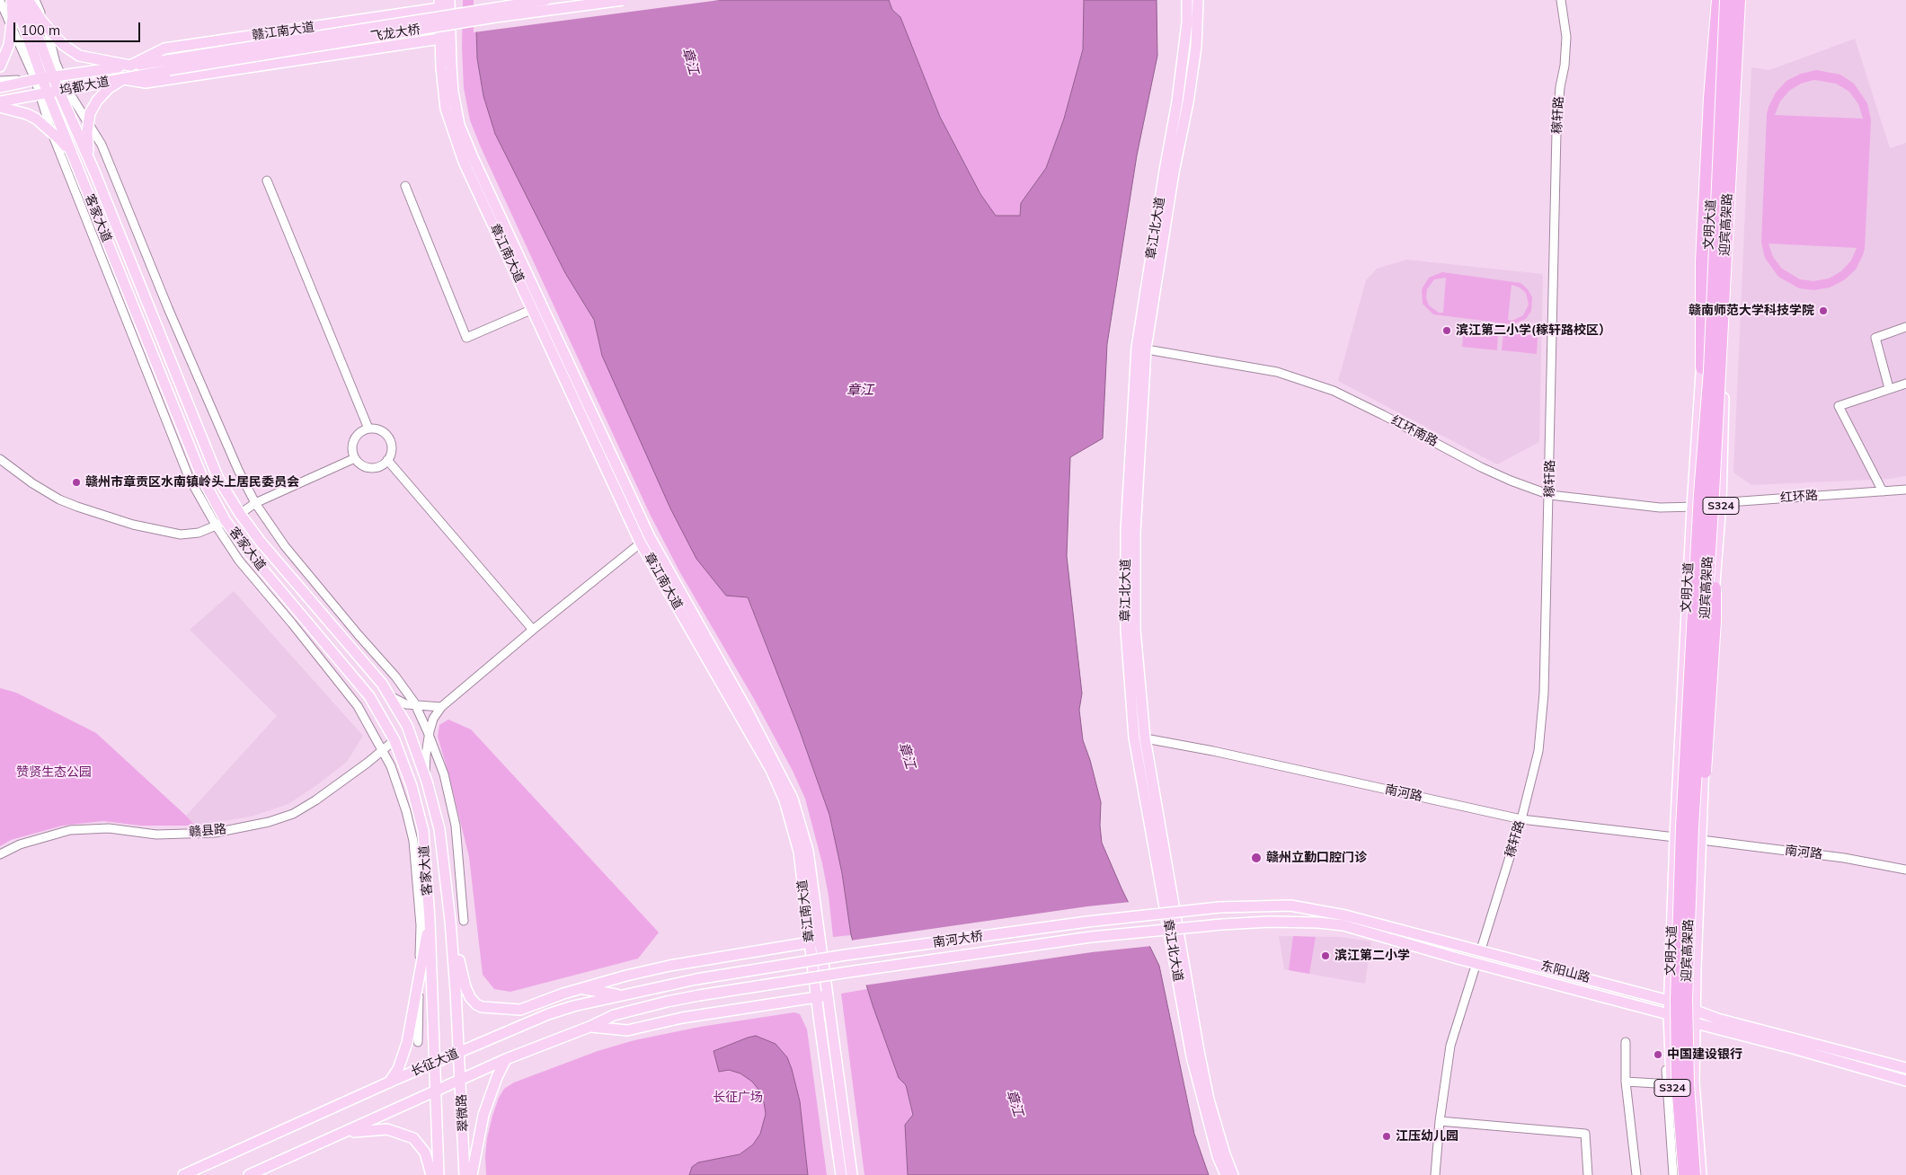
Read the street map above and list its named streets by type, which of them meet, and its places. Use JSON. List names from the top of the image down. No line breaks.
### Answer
{"streets":{"highway":["迎宾高架路"],"main road":["赣江南大道","飞龙大桥","坞都大道","客家大道","文明大道","章江北大道","章江南大道","S324","南河大桥","东阳山路","长征大道","翠微路"],"street":["稼轩路","红环南路","红环路","南河路","赣县路"]},"crossings":[["赣江南大道","坞都大道"],["赣江南大道","章江南大道"],["飞龙大桥","坞都大道"],["坞都大道","客家大道"],["稼轩路","红环南路"],["稼轩路","南河路"],["稼轩路","东阳山路"],["客家大道","赣县路"],["客家大道","长征大道"],["客家大道","翠微路"],["文明大道","迎宾高架路"],["文明大道","红环南路"],["文明大道","红环路"],["文明大道","南河路"],["文明大道","东阳山路"],["迎宾高架路","红环路"],["章江北大道","红环南路"],["章江北大道","南河路"],["红环南路","红环路"],["南河大桥","东阳山路"],["南河大桥","长征大道"],["长征大道","翠微路"]],"water":["章江"],"parks":["赞贤生态公园","长征广场"],"places":["赣南师范大学科技学院","滨江第二小学(稼轩路校区）","赣州市章贡区水南镇岭头上居民委员会","赣州立勤口腔门诊","滨江第二小学","中国建设银行","江压幼儿园"],"scale_bar":"100 m"}
